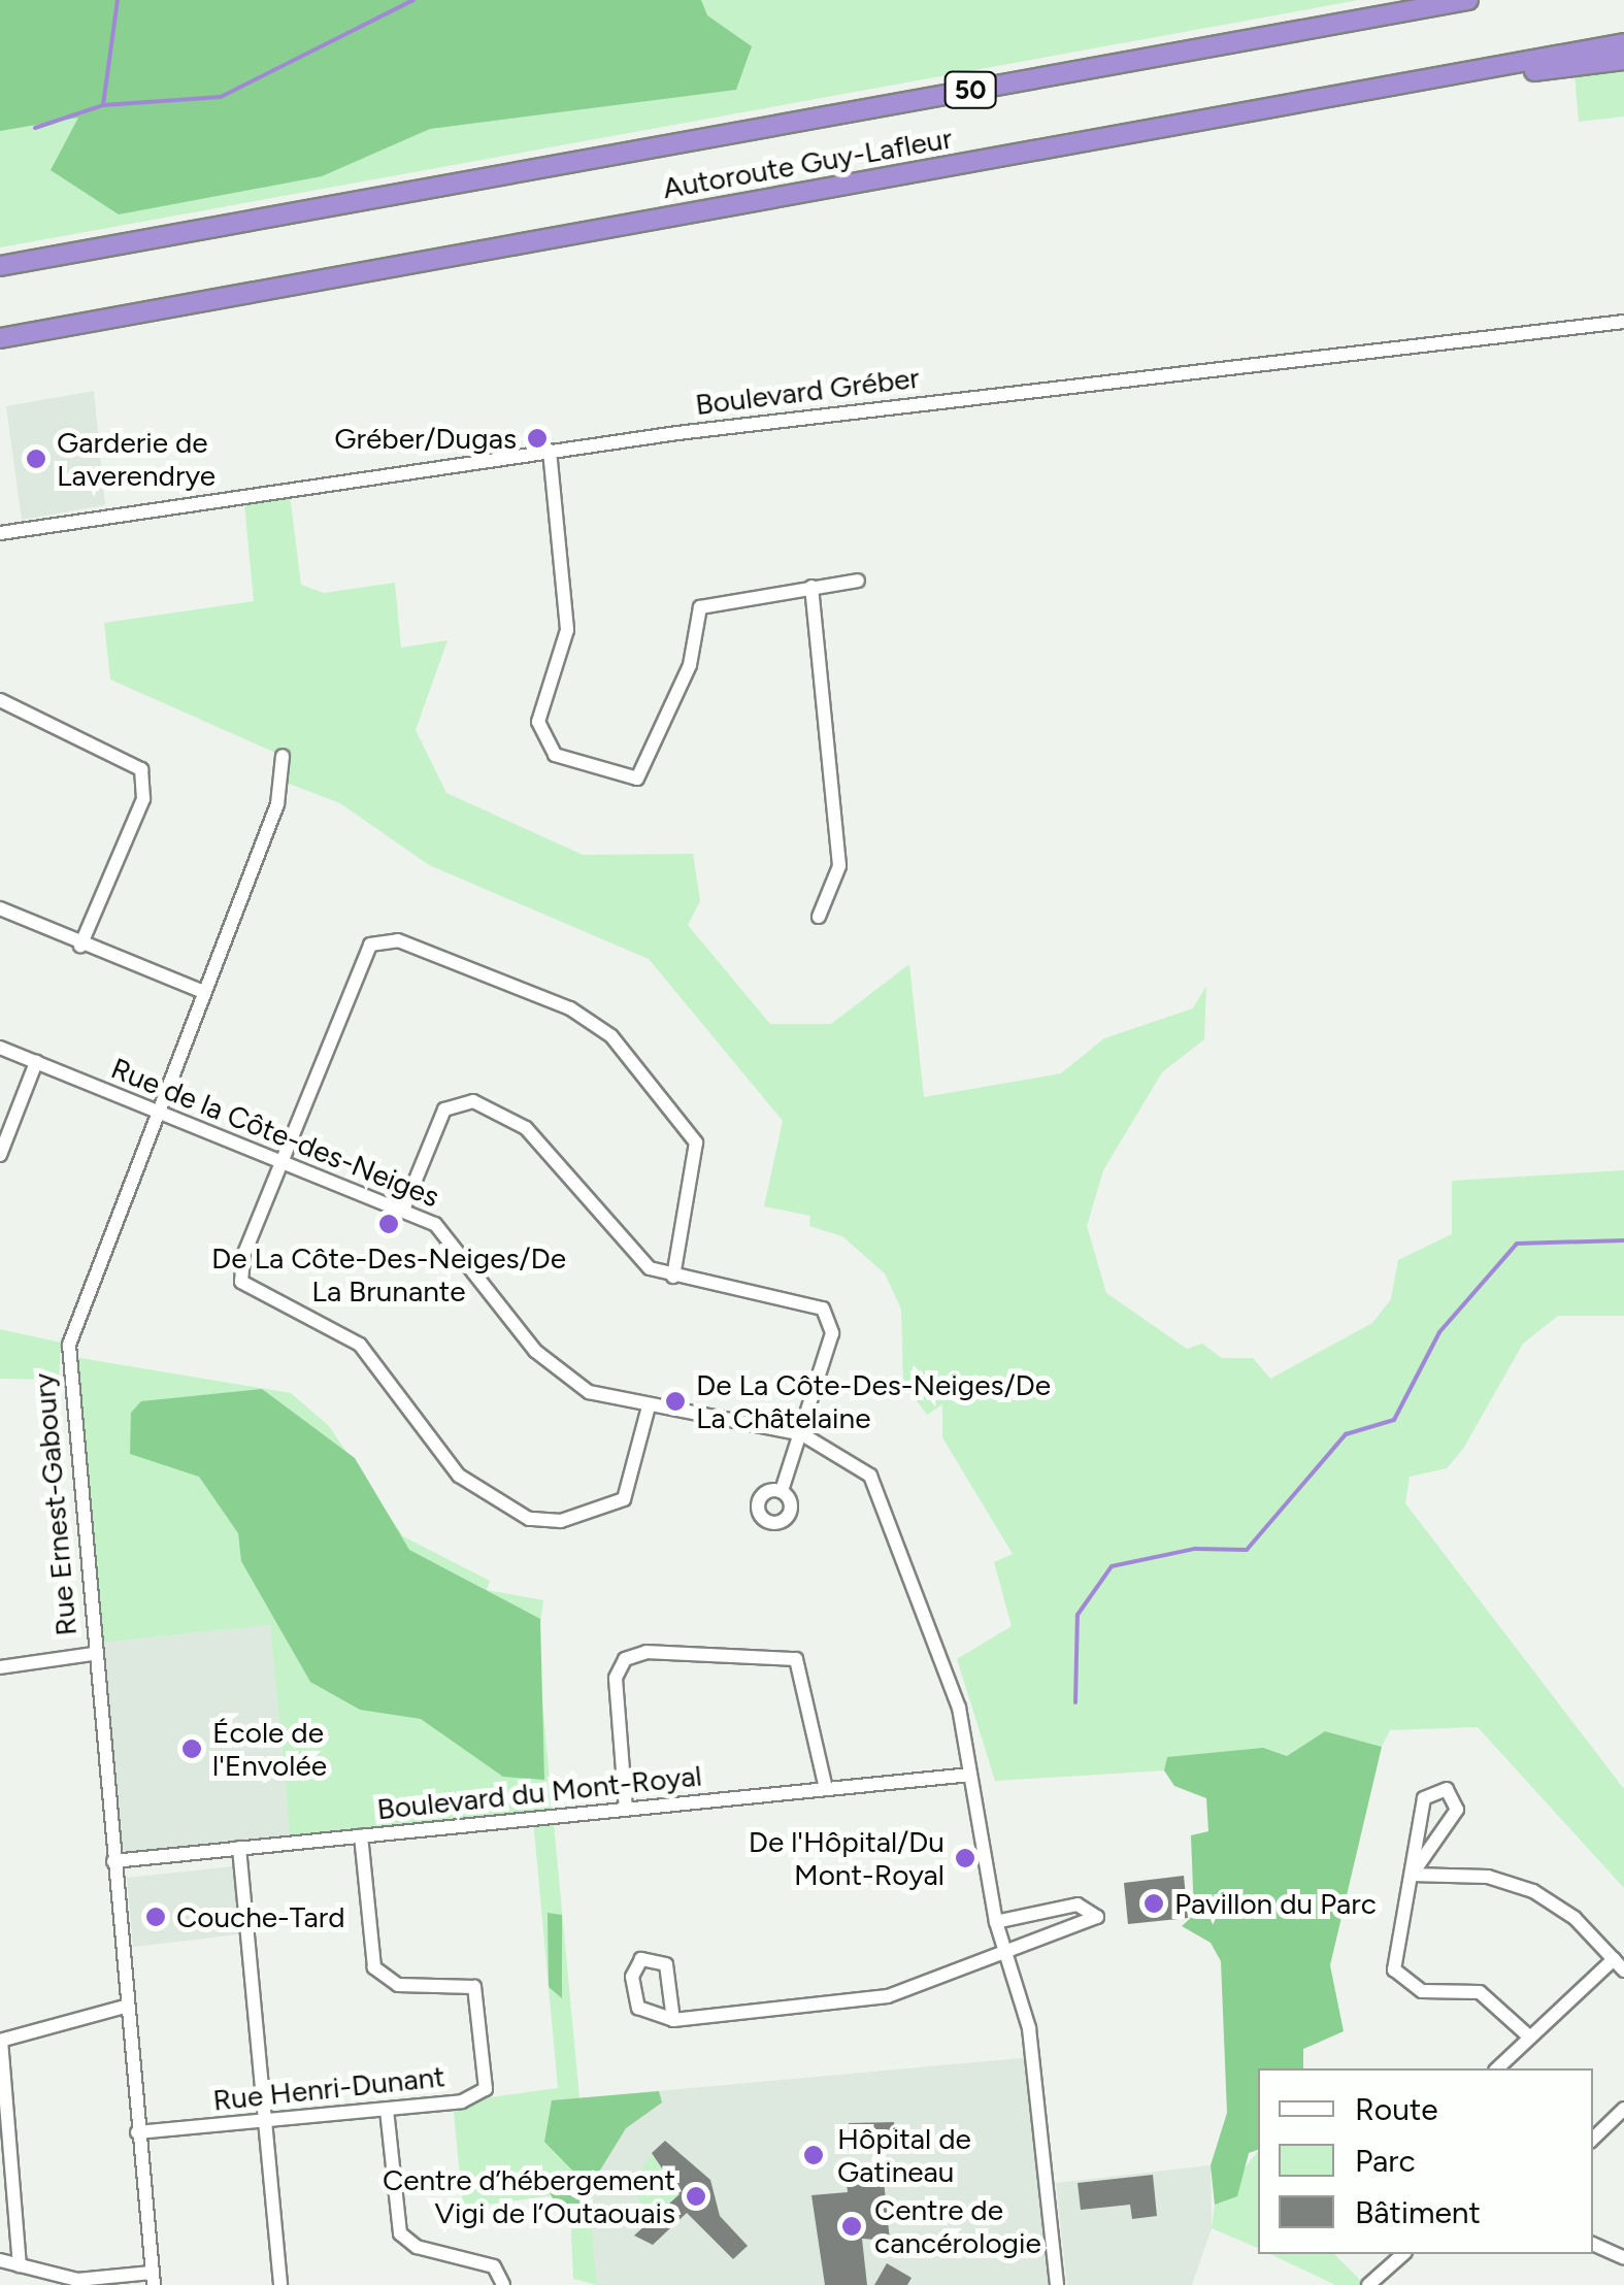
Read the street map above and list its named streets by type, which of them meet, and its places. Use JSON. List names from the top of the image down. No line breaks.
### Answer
{"streets":{"highway":["50","Autoroute Guy-Lafleur"],"street":["Boulevard Gréber","Rue de la Côte-des-Neiges","Rue Ernest-Gaboury","Boulevard du Mont-Royal","Rue Henri-Dunant"]},"crossings":[["Rue de la Côte-des-Neiges","Rue Ernest-Gaboury"],["Rue de la Côte-des-Neiges","Boulevard du Mont-Royal"],["Rue Ernest-Gaboury","Boulevard du Mont-Royal"],["Rue Ernest-Gaboury","Rue Henri-Dunant"],["Boulevard du Mont-Royal","Rue Henri-Dunant"]],"places":["Gréber/Dugas","Garderie de Laverendrye","De La Côte-Des-Neiges/De La Brunante","De La Côte-Des-Neiges/De La Châtelaine","École de l'Envolée","De l'Hôpital/Du Mont-Royal","Pavillon du Parc","Couche-Tard","Hôpital de Gatineau","Centre d’hébergement Vigi de l’Outaouais","Centre de cancérologie"],"legend":["Route","Parc","Bâtiment"]}
